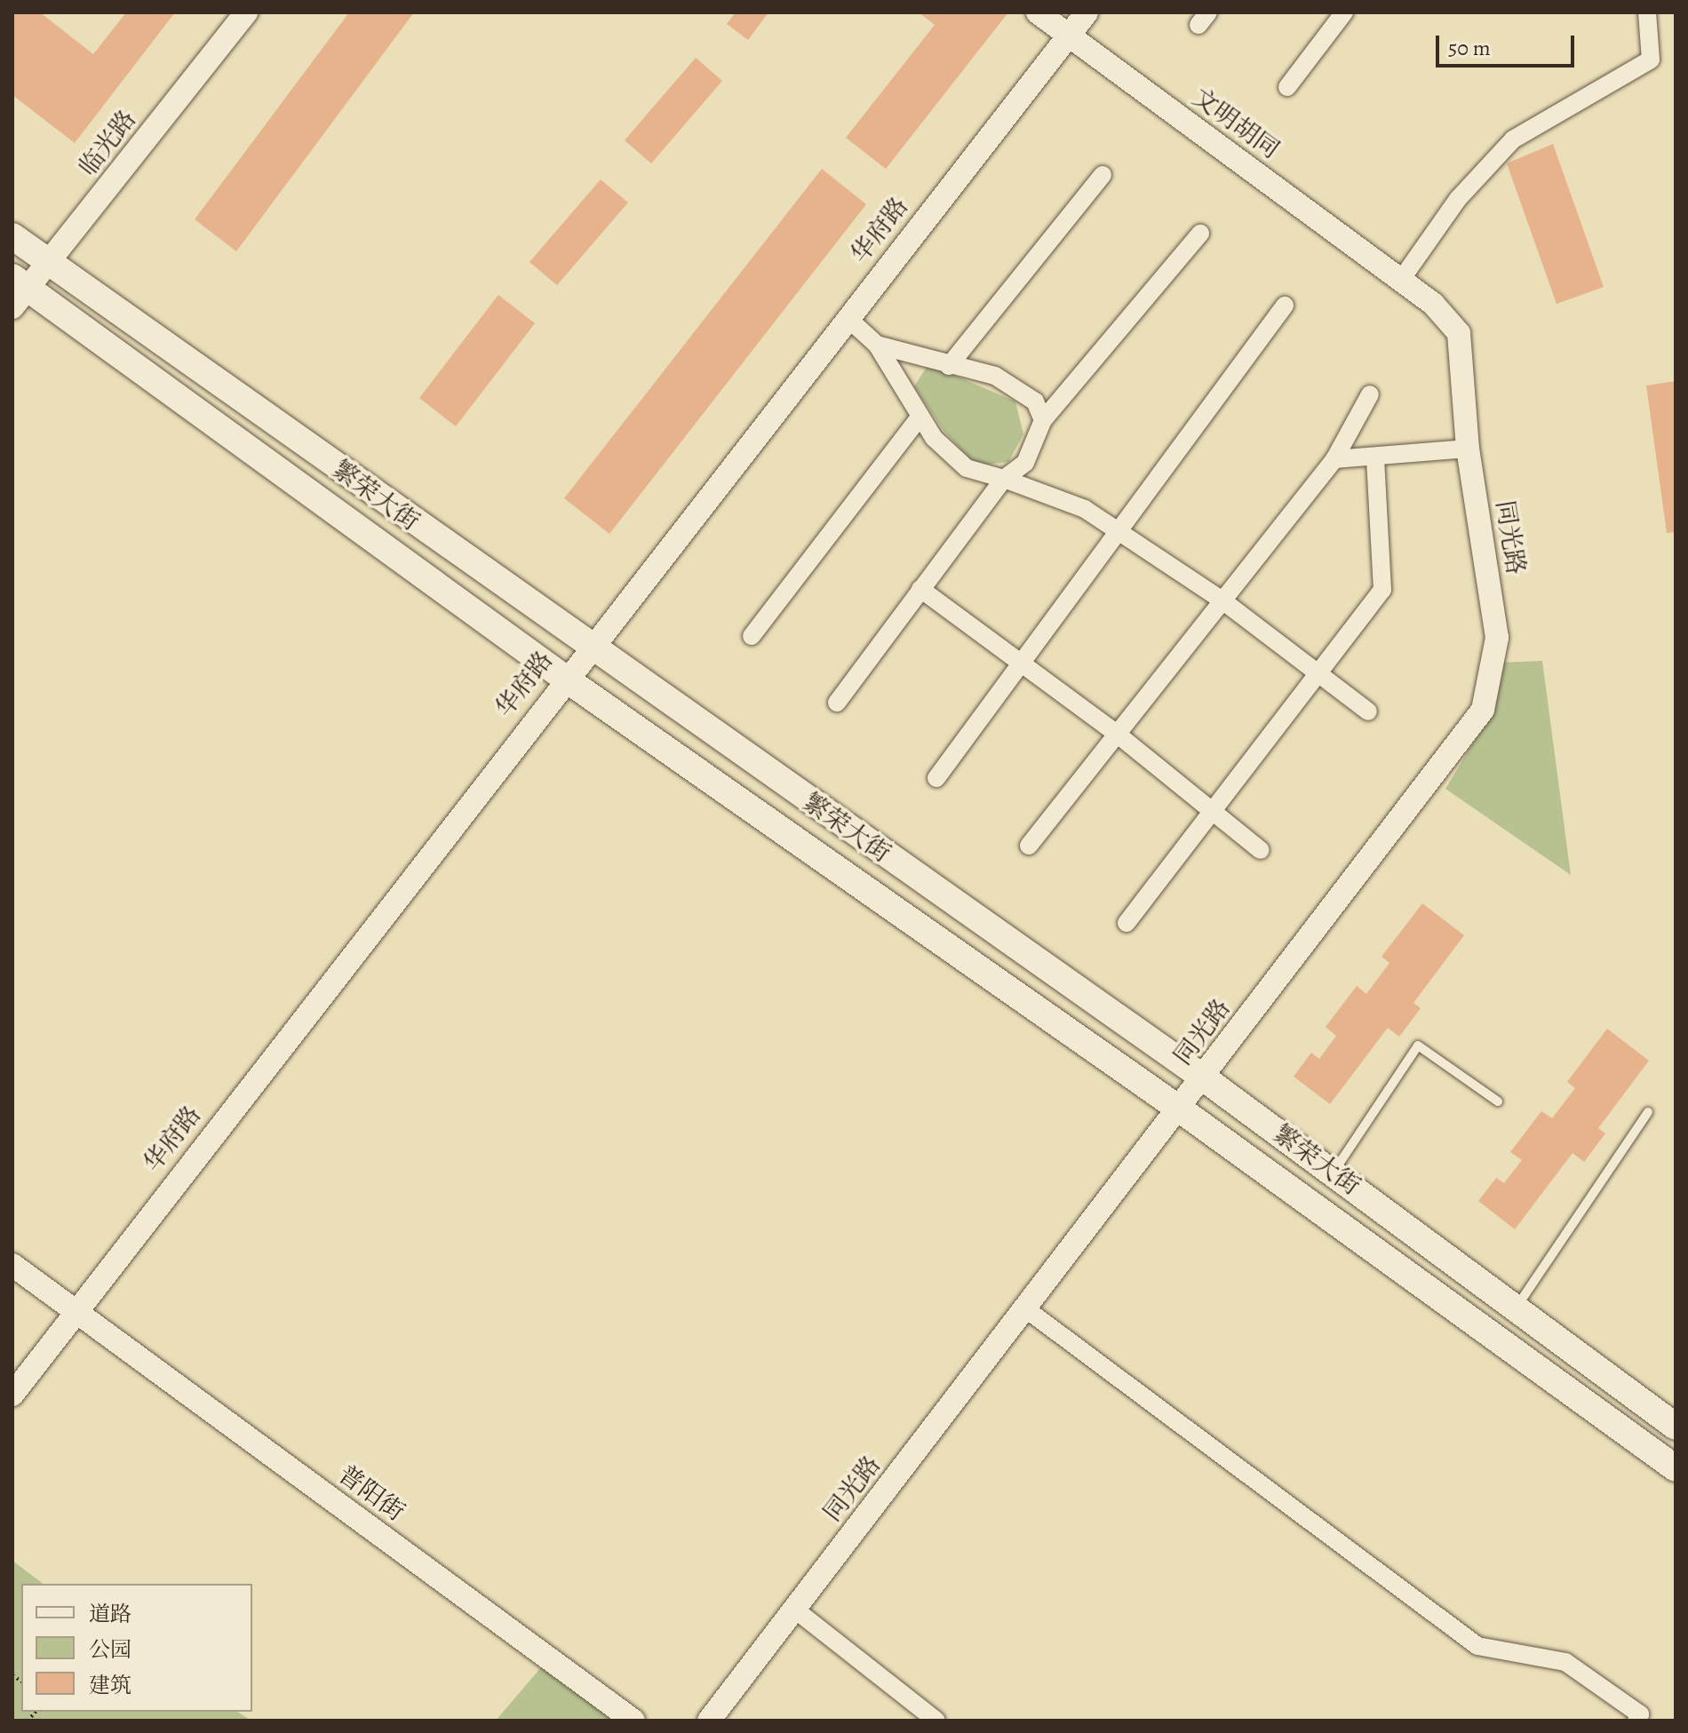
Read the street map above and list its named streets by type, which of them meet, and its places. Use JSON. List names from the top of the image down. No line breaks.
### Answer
{"streets":{"main road":["繁荣大街"],"street":["文明胡同","临光路","华府路","同光路","普阳街"]},"crossings":[["文明胡同","华府路"],["文明胡同","同光路"],["临光路","繁荣大街"],["华府路","繁荣大街"],["华府路","普阳街"],["繁荣大街","同光路"]],"legend":["道路","公园","建筑"],"scale_bar":"50 m"}
